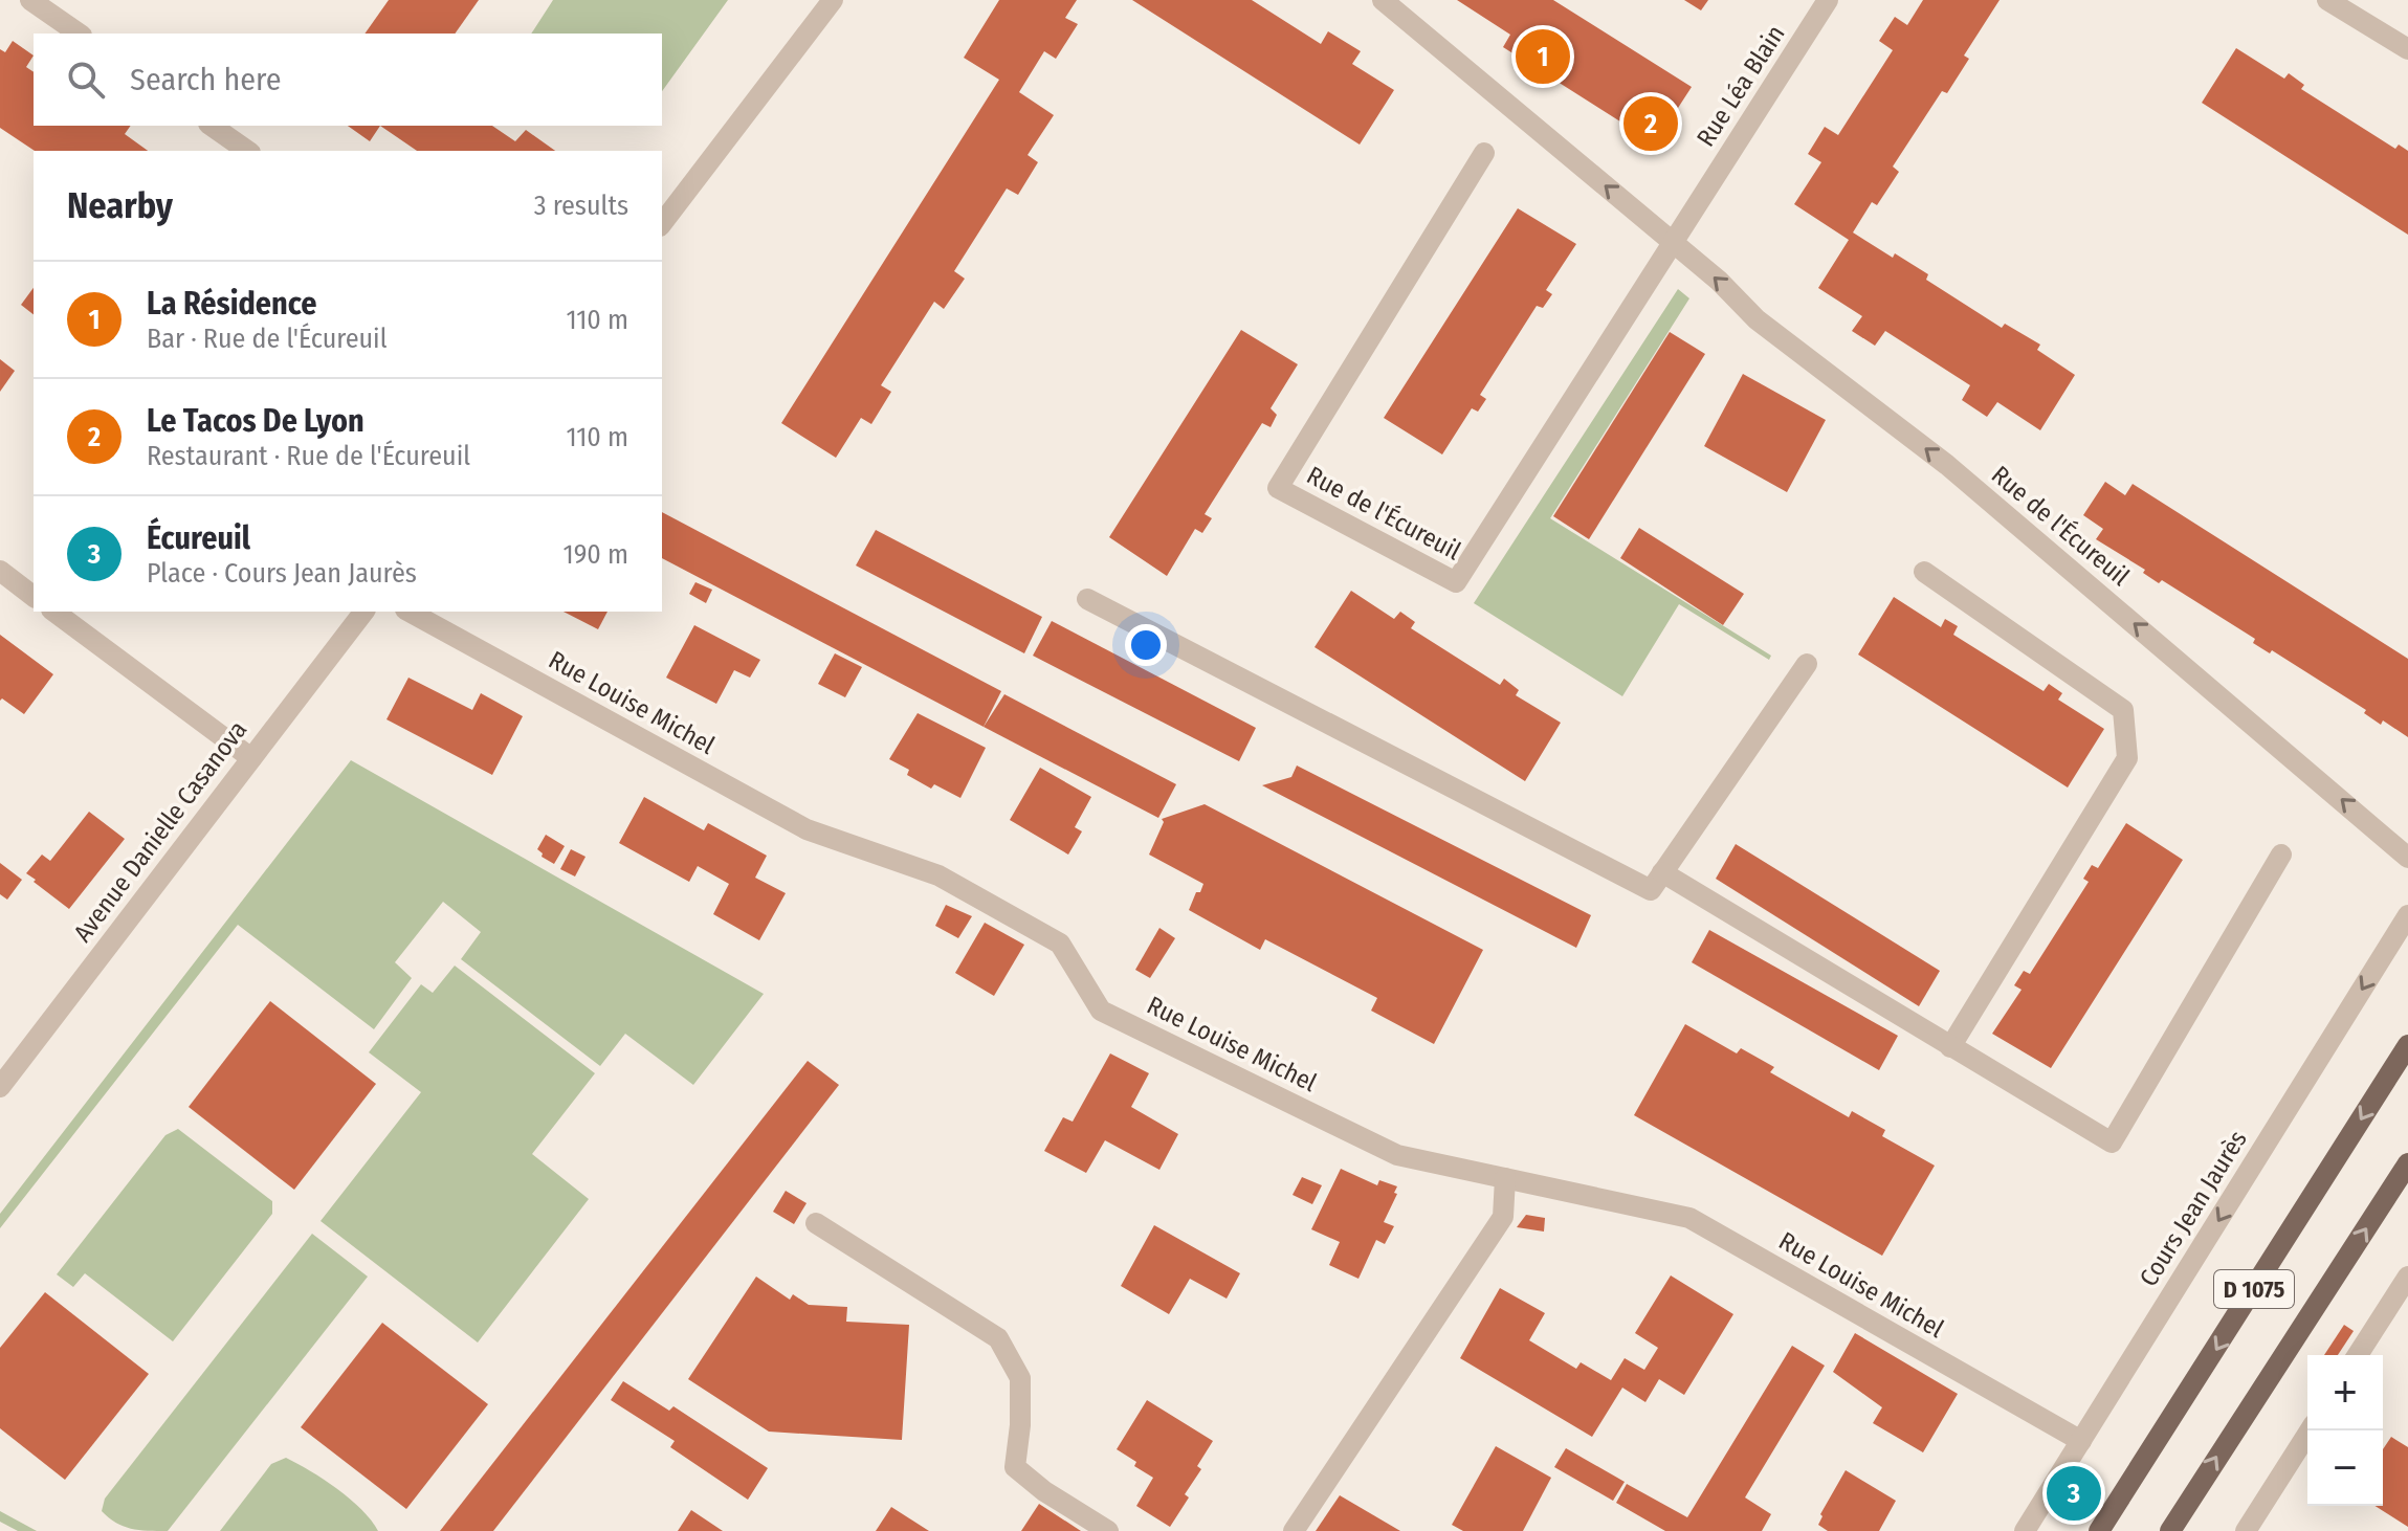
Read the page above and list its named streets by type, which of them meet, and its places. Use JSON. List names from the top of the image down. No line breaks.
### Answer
{"streets":{"main road":["D 1075"],"street":["Rue Léa Blain","Rue de l'Écureuil","Rue Louise Michel","Avenue Danielle Casanova","Cours Jean Jaurès"]},"crossings":[["Rue Léa Blain","Rue de l'Écureuil"],["Rue Louise Michel","Cours Jean Jaurès"]],"one_way":["Rue de l'Écureuil","Cours Jean Jaurès"],"page":{"pins":["1","2","3"],"search":"Search here","heading":["Nearby","3 results"],"list":[{"mark":"1","name":"La Résidence","note":"Bar · Rue de l'Écureuil","value":"110 m"},{"mark":"2","name":"Le Tacos De Lyon","note":"Restaurant · Rue de l'Écureuil","value":"110 m"},{"mark":"3","name":"Écureuil","note":"Place · Cours Jean Jaurès","value":"190 m"}],"map_buttons":["+","−"]}}
